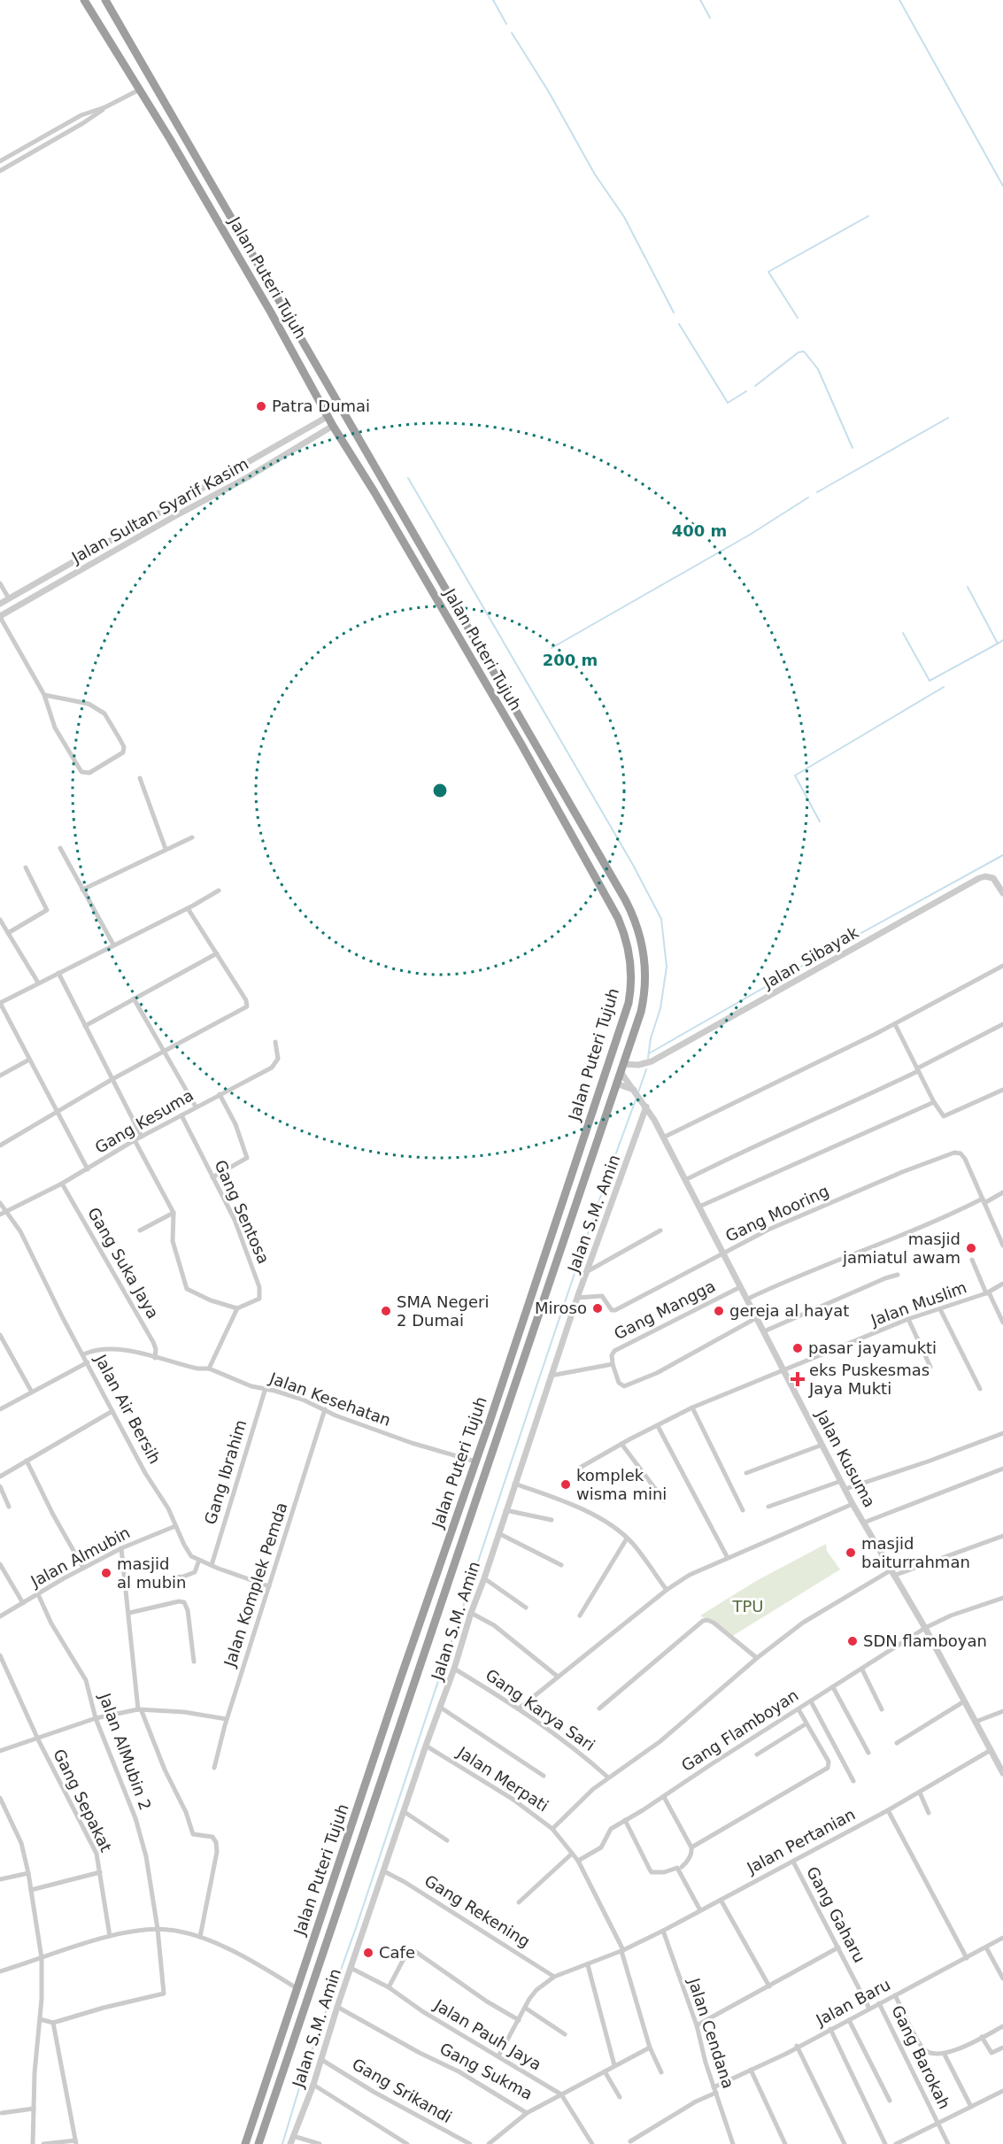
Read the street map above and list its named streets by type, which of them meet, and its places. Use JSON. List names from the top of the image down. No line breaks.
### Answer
{"streets":{"highway":["Jalan Puteri Tujuh"],"street":["Jalan Sultan Syarif Kasim","Jalan Sibayak","Gang Kesuma","Gang Sentosa","Jalan S.M. Amin","Gang Mooring","Gang Suka Jaya","Jalan Muslim","Gang Mangga","Jalan Kesehatan","Jalan Air Bersih","Jalan Kusuma","Gang Ibrahim","Jalan Almubin","Jalan Komplek Pemda","Gang Karya Sari","Gang Flamboyan","Jalan AlMubin 2","Jalan Merpati","Gang Sepakat","Jalan Pertanian","Gang Rekening","Gang Gaharu","Jalan Baru","Jalan Cendana","Jalan Pauh Jaya","Gang Barokah","Gang Sukma","Gang Srikandi"]},"crossings":[["Jalan Puteri Tujuh","Jalan Sultan Syarif Kasim"],["Jalan Puteri Tujuh","Jalan Sibayak"],["Jalan Puteri Tujuh","Jalan Kesehatan"],["Jalan Puteri Tujuh","Jalan Kusuma"],["Jalan Sibayak","Jalan Kusuma"],["Gang Kesuma","Gang Sentosa"],["Gang Kesuma","Gang Suka Jaya"],["Gang Kesuma","Jalan Air Bersih"],["Jalan S.M. Amin","Gang Mooring"],["Jalan S.M. Amin","Jalan Kusuma"],["Jalan S.M. Amin","Gang Karya Sari"],["Jalan S.M. Amin","Jalan Merpati"],["Jalan S.M. Amin","Gang Rekening"],["Jalan S.M. Amin","Jalan Pauh Jaya"],["Jalan S.M. Amin","Gang Sukma"],["Jalan S.M. Amin","Gang Srikandi"],["Gang Mooring","Jalan Kusuma"],["Gang Suka Jaya","Jalan Kesehatan"],["Jalan Muslim","Jalan Kusuma"],["Gang Mangga","Jalan Kusuma"],["Jalan Kesehatan","Jalan Air Bersih"],["Jalan Kesehatan","Gang Ibrahim"],["Jalan Kesehatan","Jalan Komplek Pemda"],["Jalan Air Bersih","Gang Ibrahim"],["Jalan Air Bersih","Jalan Almubin"],["Jalan Air Bersih","Jalan Komplek Pemda"],["Jalan Kusuma","Gang Flamboyan"],["Jalan Kusuma","Jalan Pertanian"],["Jalan Almubin","Jalan AlMubin 2"],["Gang Flamboyan","Jalan Merpati"],["Jalan Merpati","Jalan Pertanian"],["Jalan Merpati","Gang Sukma"],["Jalan Pertanian","Gang Rekening"],["Jalan Pertanian","Gang Gaharu"],["Jalan Pertanian","Jalan Cendana"],["Gang Gaharu","Jalan Baru"],["Jalan Baru","Jalan Cendana"],["Jalan Baru","Gang Barokah"],["Jalan Pauh Jaya","Gang Sukma"]],"parks":["TPU"],"places":{"other":["Patra Dumai","masjid jamiatul awam","Miroso","SMA Negeri 2 Dumai","gereja al hayat","pasar jayamukti","komplek wisma mini","masjid baiturrahman","masjid al mubin","SDN flamboyan","Cafe"],"health":["eks Puskesmas Jaya Mukti"]},"rings":["400 m","200 m"]}
